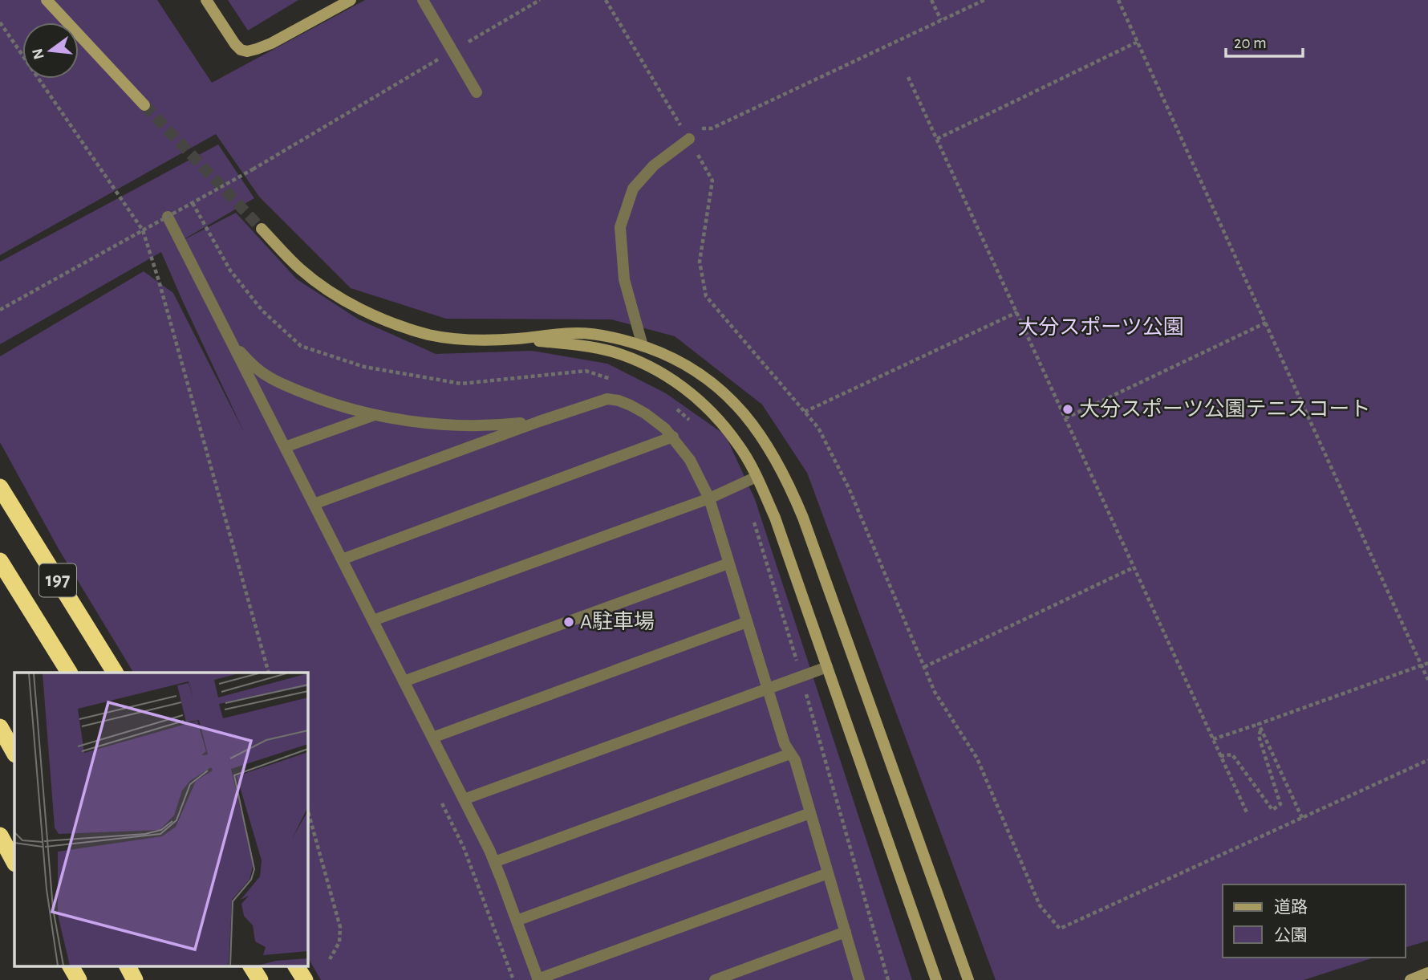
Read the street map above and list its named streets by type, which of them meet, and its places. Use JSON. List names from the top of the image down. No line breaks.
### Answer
{"streets":{"highway":["197"]},"parks":["大分スポーツ公園"],"places":["大分スポーツ公園テニスコート","A駐車場"],"legend":["道路","公園"],"scale_bar":"20 m","north":"left"}
